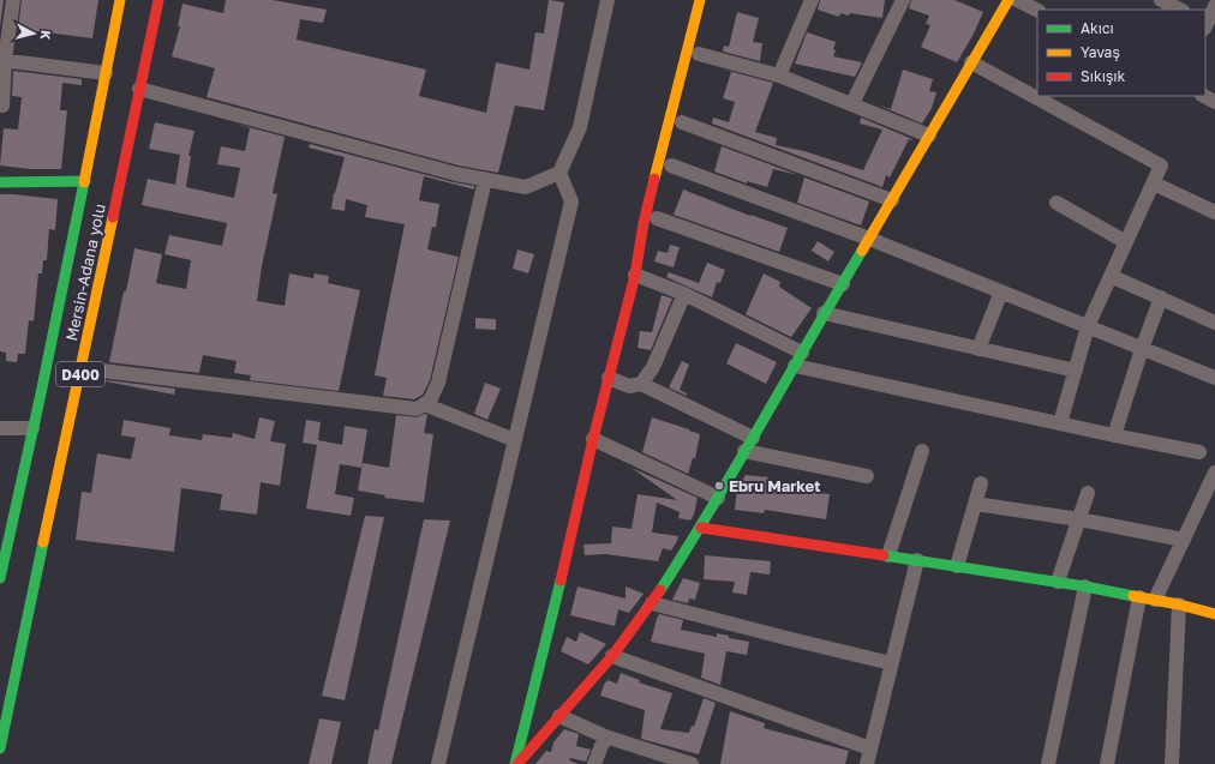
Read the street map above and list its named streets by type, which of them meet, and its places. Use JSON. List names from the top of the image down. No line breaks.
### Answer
{"streets":{"main road":["Mersin-Adana yolu","D400"]},"places":["Ebru Market"],"legend":["Akıcı","Yavaş","Sıkışık"],"north":"right"}
